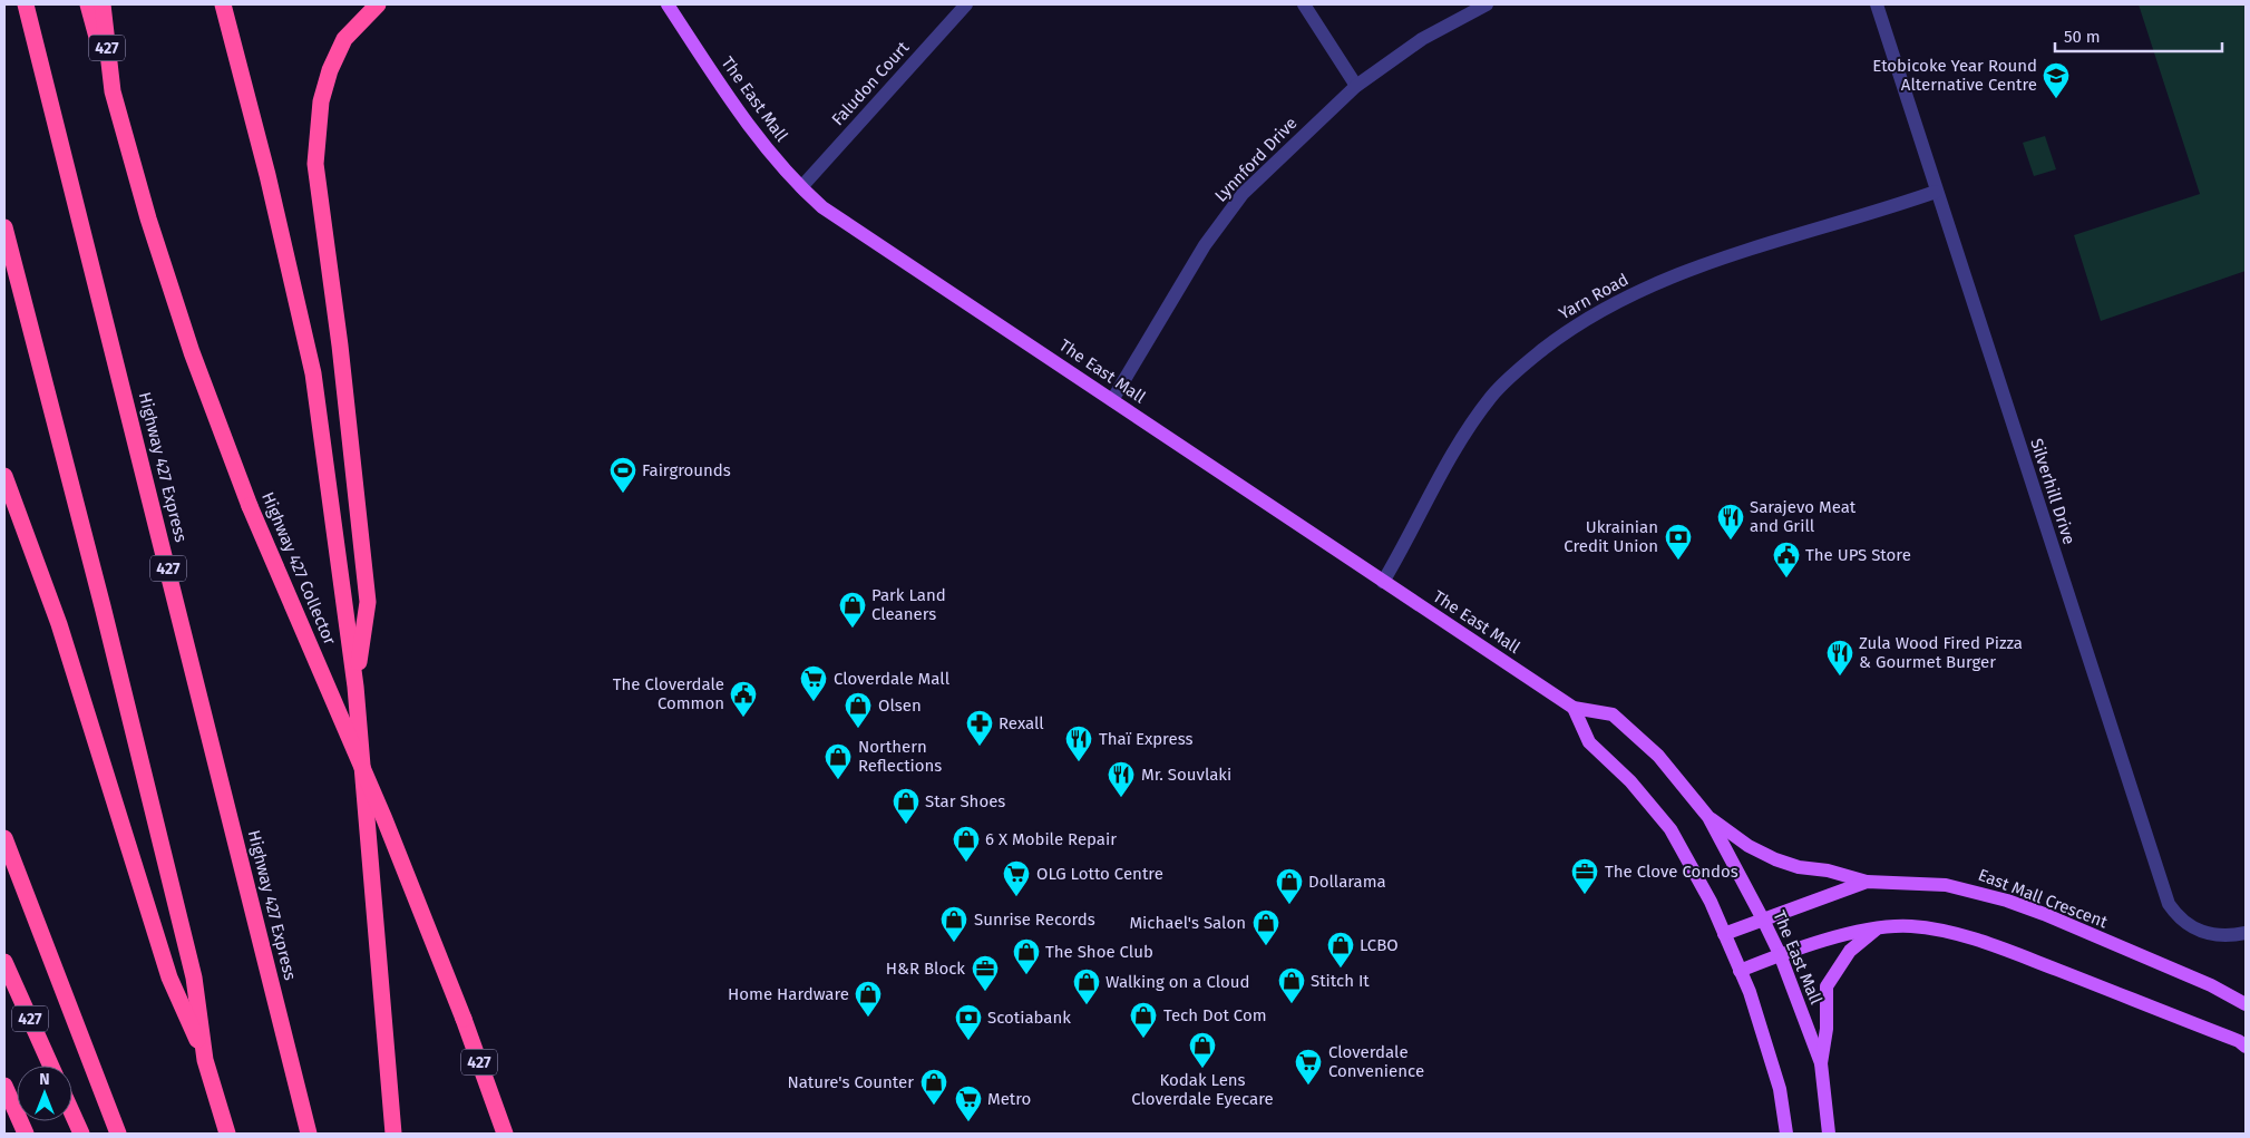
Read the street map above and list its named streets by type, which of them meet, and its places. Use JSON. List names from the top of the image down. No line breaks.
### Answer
{"streets":{"highway":["427","Highway 427 Express","Highway 427 Collector"],"main road":["The East Mall","East Mall Crescent"],"street":["Faludon Court","Lynnford Drive","Yarn Road","Silverhill Drive"]},"crossings":[["Faludon Court","The East Mall"],["The East Mall","Lynnford Drive"],["The East Mall","Yarn Road"],["The East Mall","East Mall Crescent"],["Yarn Road","Silverhill Drive"]],"places":{"school or university":["Etobicoke Year Round Alternative Centre"],"sports":["Fairgrounds"],"restaurant":["Sarajevo Meat and Grill","Zula Wood Fired Pizza & Gourmet Burger","Thaï Express","Mr. Souvlaki"],"bank":["Ukrainian Credit Union","Scotiabank"],"public building":["The UPS Store","The Cloverdale Common"],"shop":["Park Land Cleaners","Olsen","Northern Reflections","Star Shoes","6 X Mobile Repair","Dollarama","Sunrise Records","Michael's Salon","LCBO","The Shoe Club","Stitch It","Walking on a Cloud","Home Hardware","Tech Dot Com","Kodak Lens Cloverdale Eyecare","Nature's Counter"],"supermarket":["Cloverdale Mall","OLG Lotto Centre","Cloverdale Convenience","Metro"],"pharmacy":["Rexall"],"office":["The Clove Condos","H&R Block"]},"scale_bar":"50 m","north":"top"}
